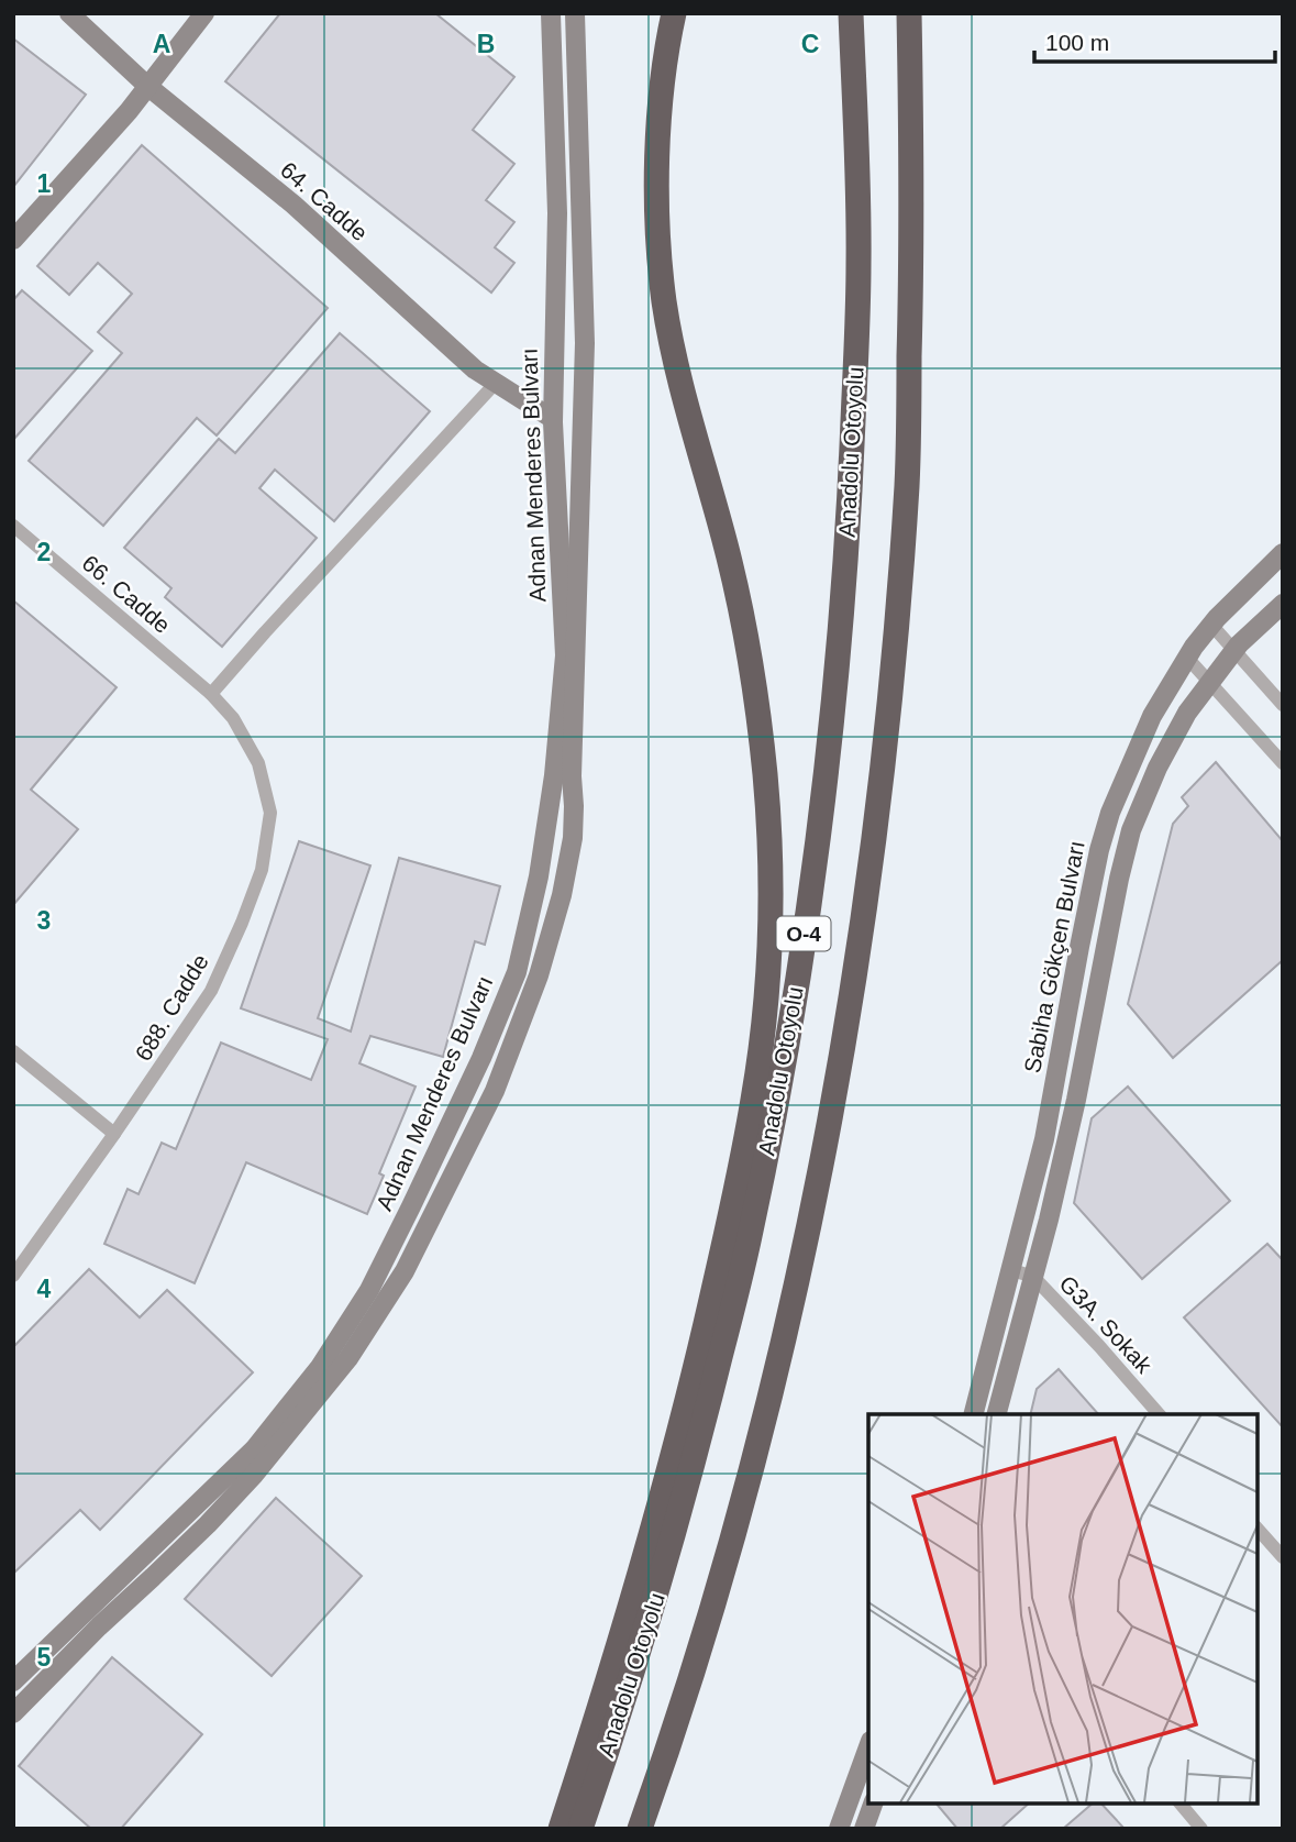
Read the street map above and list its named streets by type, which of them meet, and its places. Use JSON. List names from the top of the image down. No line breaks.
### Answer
{"streets":{"highway":["Anadolu Otoyolu","O-4"],"street":["64. Cadde","Adnan Menderes Bulvarı","66. Cadde","Sabiha Gökçen Bulvarı","688. Cadde","G3A. Sokak"]},"crossings":[["64. Cadde","Adnan Menderes Bulvarı"],["66. Cadde","688. Cadde"],["Sabiha Gökçen Bulvarı","G3A. Sokak"]],"scale_bar":"100 m","grid":{"columns":["A","B","C"],"rows":["1","2","3","4","5"]}}
